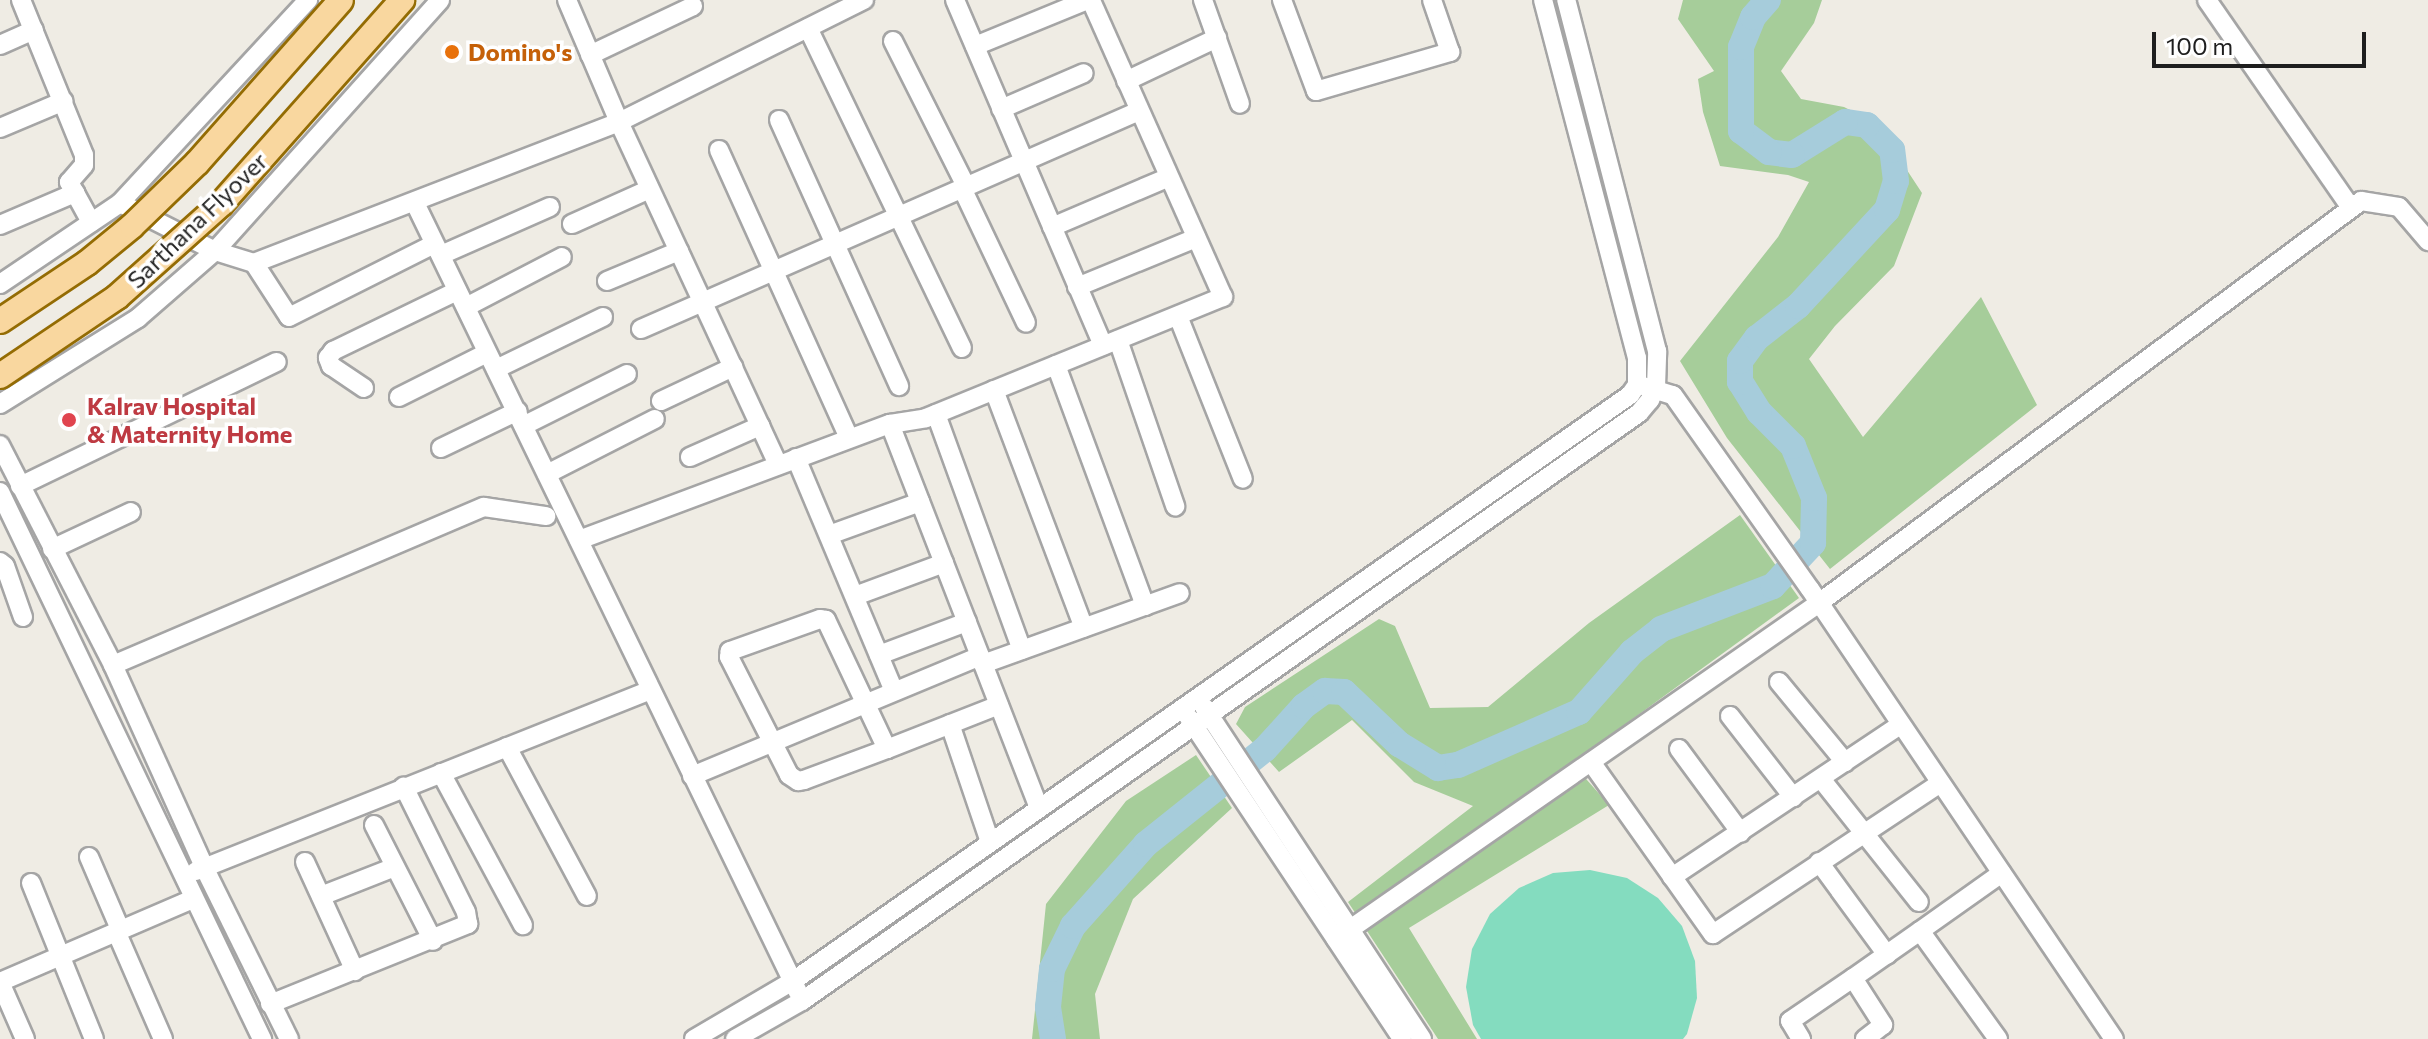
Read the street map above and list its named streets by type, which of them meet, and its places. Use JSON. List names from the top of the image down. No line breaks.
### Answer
{"streets":{"main road":["Sarthana Flyover"]},"places":["Domino's","Kalrav Hospital & Maternity Home"],"scale_bar":"100 m"}
